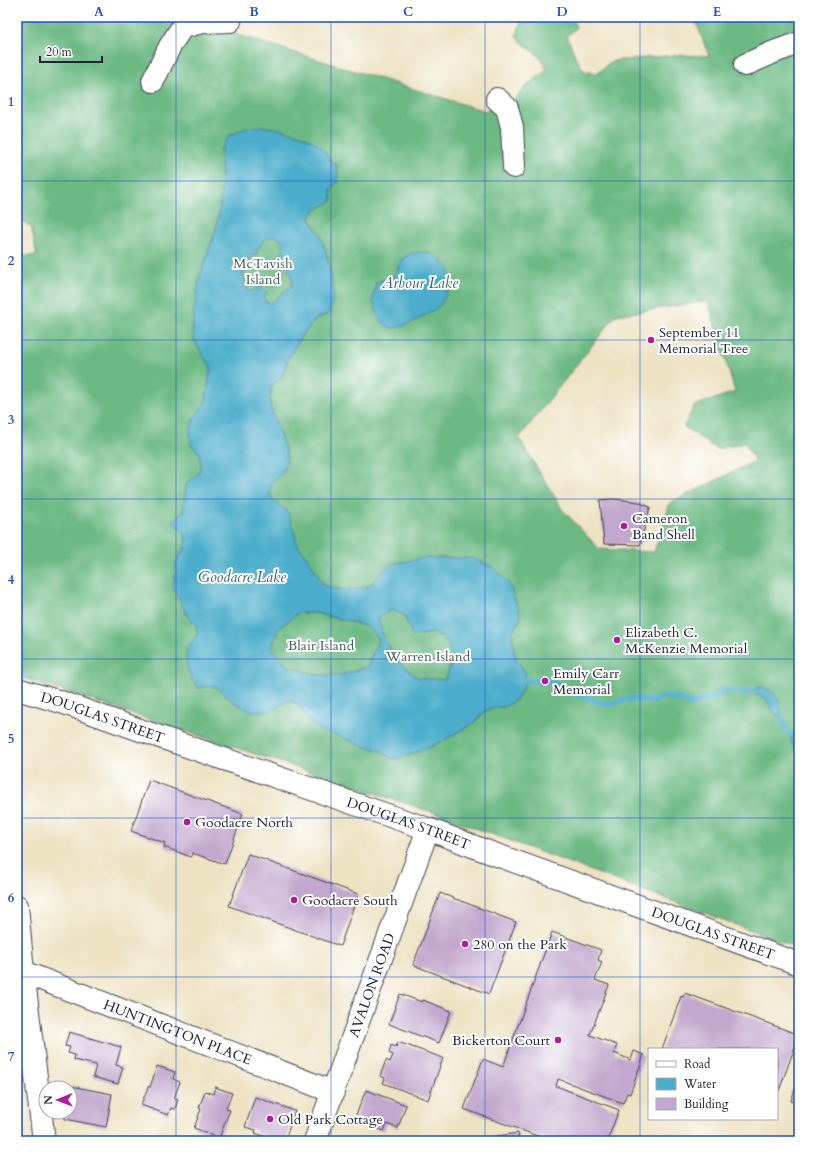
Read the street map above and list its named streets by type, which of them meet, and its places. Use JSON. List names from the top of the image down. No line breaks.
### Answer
{"streets":{"street":["DOUGLAS STREET","AVALON ROAD","HUNTINGTON PLACE"]},"crossings":[["DOUGLAS STREET","AVALON ROAD"],["AVALON ROAD","HUNTINGTON PLACE"]],"water":["Arbour Lake","Goodacre Lake"],"parks":["McTavish Island","Blair Island","Warren Island"],"places":["September 11 Memorial Tree","Cameron Band Shell","Elizabeth C. McKenzie Memorial","Emily Carr Memorial","Goodacre North","Goodacre South","280 on the Park","Bickerton Court","Old Park Cottage"],"legend":["Road","Water","Building"],"scale_bar":"20 m","north":"left","grid":{"columns":["A","B","C","D","E"],"rows":["1","2","3","4","5","6","7"]}}
